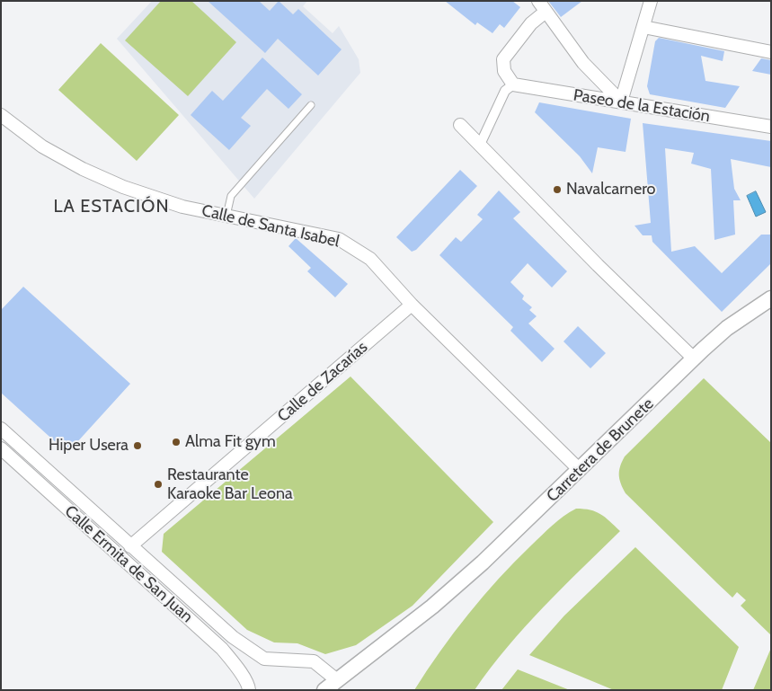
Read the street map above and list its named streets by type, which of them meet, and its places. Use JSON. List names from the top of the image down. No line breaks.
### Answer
{"streets":{"street":["Paseo de la Estación","Calle de Santa Isabel","Calle de Zacarías","Carretera de Brunete","Calle Ermita de San Juan"]},"crossings":[["Calle de Santa Isabel","Calle de Zacarías"],["Calle de Santa Isabel","Carretera de Brunete"],["Calle de Zacarías","Calle Ermita de San Juan"],["Carretera de Brunete","Calle Ermita de San Juan"]],"districts":["LA ESTACIÓN"],"places":["Navalcarnero","Alma Fit gym","Hiper Usera","Restaurante Karaoke Bar Leona"]}
